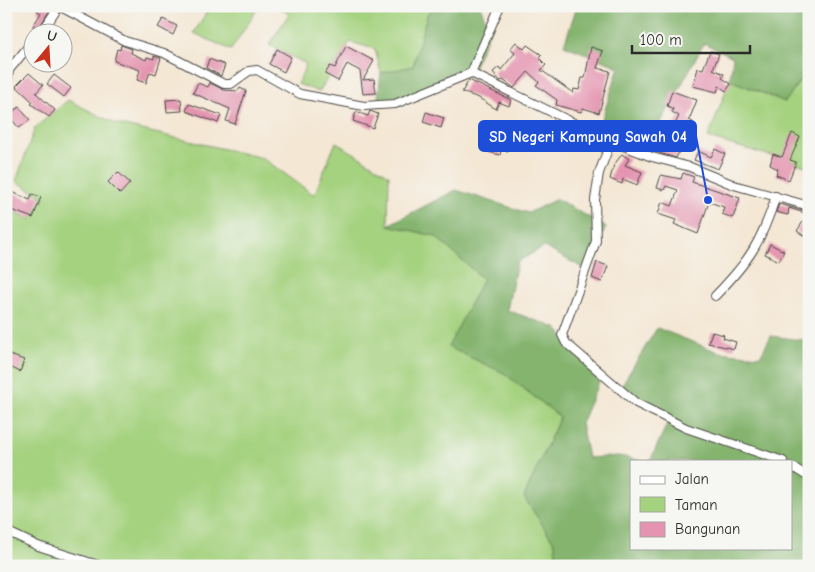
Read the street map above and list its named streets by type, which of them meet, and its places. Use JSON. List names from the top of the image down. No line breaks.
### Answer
{"places":["SD Negeri Kampung Sawah 04"],"legend":["Jalan","Taman","Bangunan"],"scale_bar":"100 m","north":"top"}
